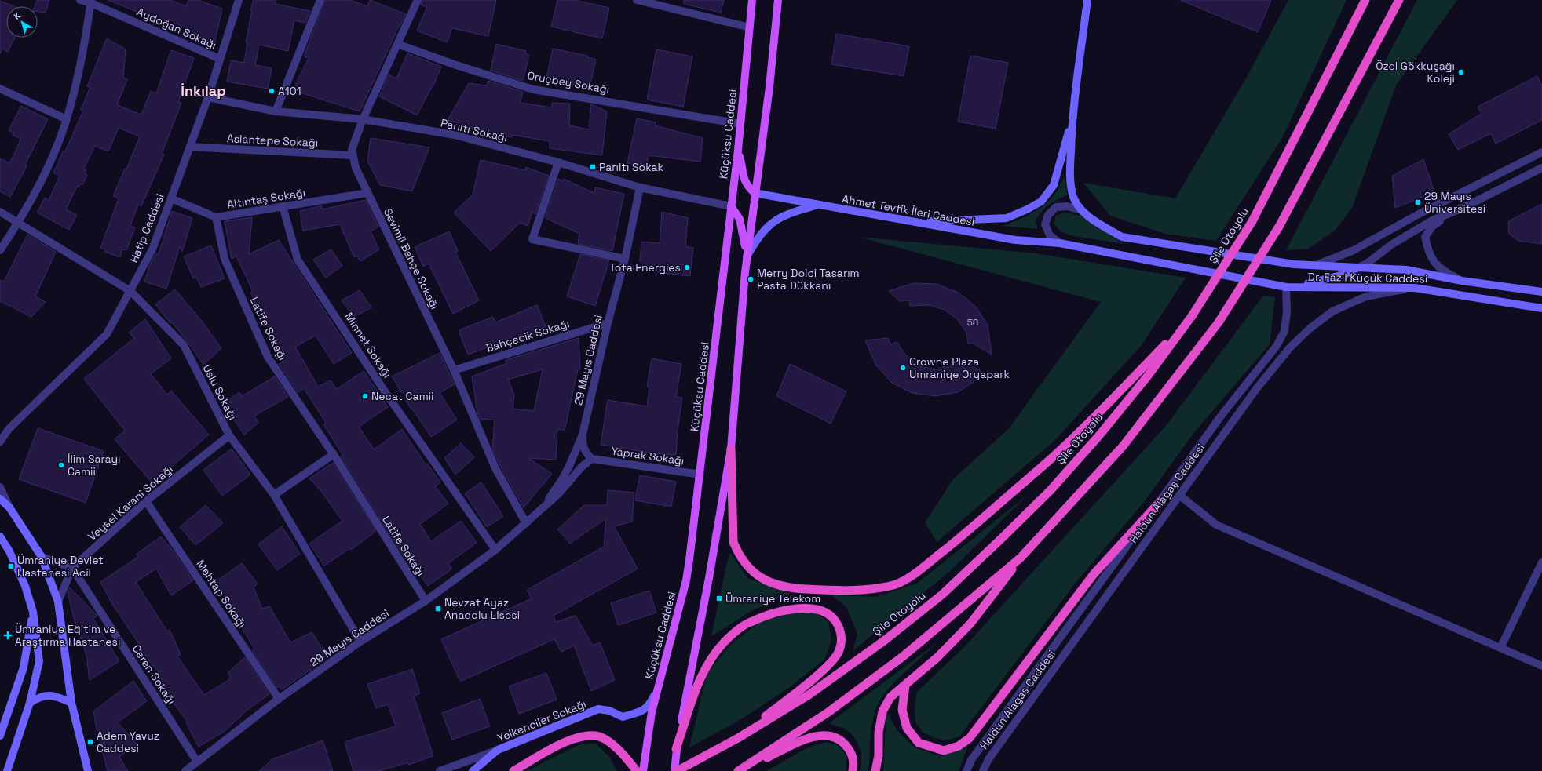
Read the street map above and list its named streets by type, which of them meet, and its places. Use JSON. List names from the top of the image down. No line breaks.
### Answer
{"streets":{"highway":["Şile Otoyolu"],"main road":["Küçüksu Caddesi","Ahmet Tevfik İleri Caddesi","Dr. Fazıl Küçük Caddesi","Yelkenciler Sokağı"],"street":["Aydoğan Sokağı","Oruçbey Sokağı","Parıltı Sokağı","Aslantepe Sokağı","Altıntaş Sokağı","Hatip Caddesi","Sevimli Bahçe Sokağı","Latife Sokağı","Bahçecik Sokağı","Minnet Sokağı","29 Mayıs Caddesi","Uslu Sokağı","Yaprak Sokağı","Haldun Alagaş Caddesi","Veysel Karani Sokağı","Mehtap Sokağı","Ceren Sokağı"]},"crossings":[["Aydoğan Sokağı","Hatip Caddesi"],["Oruçbey Sokağı","Küçüksu Caddesi"],["Oruçbey Sokağı","Sevimli Bahçe Sokağı"],["Parıltı Sokağı","Küçüksu Caddesi"],["Parıltı Sokağı","Hatip Caddesi"],["Parıltı Sokağı","Sevimli Bahçe Sokağı"],["Parıltı Sokağı","29 Mayıs Caddesi"],["Küçüksu Caddesi","Yaprak Sokağı"],["Küçüksu Caddesi","Yelkenciler Sokağı"],["Aslantepe Sokağı","Hatip Caddesi"],["Aslantepe Sokağı","Sevimli Bahçe Sokağı"],["Altıntaş Sokağı","Hatip Caddesi"],["Altıntaş Sokağı","Sevimli Bahçe Sokağı"],["Altıntaş Sokağı","Latife Sokağı"],["Altıntaş Sokağı","Minnet Sokağı"],["Ahmet Tevfik İleri Caddesi","Dr. Fazıl Küçük Caddesi"],["Ahmet Tevfik İleri Caddesi","Haldun Alagaş Caddesi"],["Hatip Caddesi","Uslu Sokağı"],["Sevimli Bahçe Sokağı","Bahçecik Sokağı"],["Sevimli Bahçe Sokağı","29 Mayıs Caddesi"],["Dr. Fazıl Küçük Caddesi","Haldun Alagaş Caddesi"],["Latife Sokağı","29 Mayıs Caddesi"],["Bahçecik Sokağı","29 Mayıs Caddesi"],["Minnet Sokağı","29 Mayıs Caddesi"],["29 Mayıs Caddesi","Uslu Sokağı"],["29 Mayıs Caddesi","Yaprak Sokağı"],["29 Mayıs Caddesi","Mehtap Sokağı"],["29 Mayıs Caddesi","Ceren Sokağı"],["Uslu Sokağı","Veysel Karani Sokağı"],["Veysel Karani Sokağı","Mehtap Sokağı"],["Veysel Karani Sokağı","Ceren Sokağı"]],"districts":["İnkılap"],"places":{"other":["Özel Gökkuşağı Koleji","A101","TotalEnergies","Merry Dolci Tasarım Pasta Dükkanı","Crowne Plaza Umraniye Oryapark","Necat Camii","İlim Sarayı Camii"],"transit":["Parıltı Sokak","29 Mayıs Üniversitesi","Ümraniye Devlet Hastanesi Acil","Ümraniye Telekom","Nevzat Ayaz Anadolu Lisesi","Adem Yavuz Caddesi"],"health":["Ümraniye Eğitim ve Araştırma Hastanesi"]},"house_numbers":["58"],"north":"top left"}
